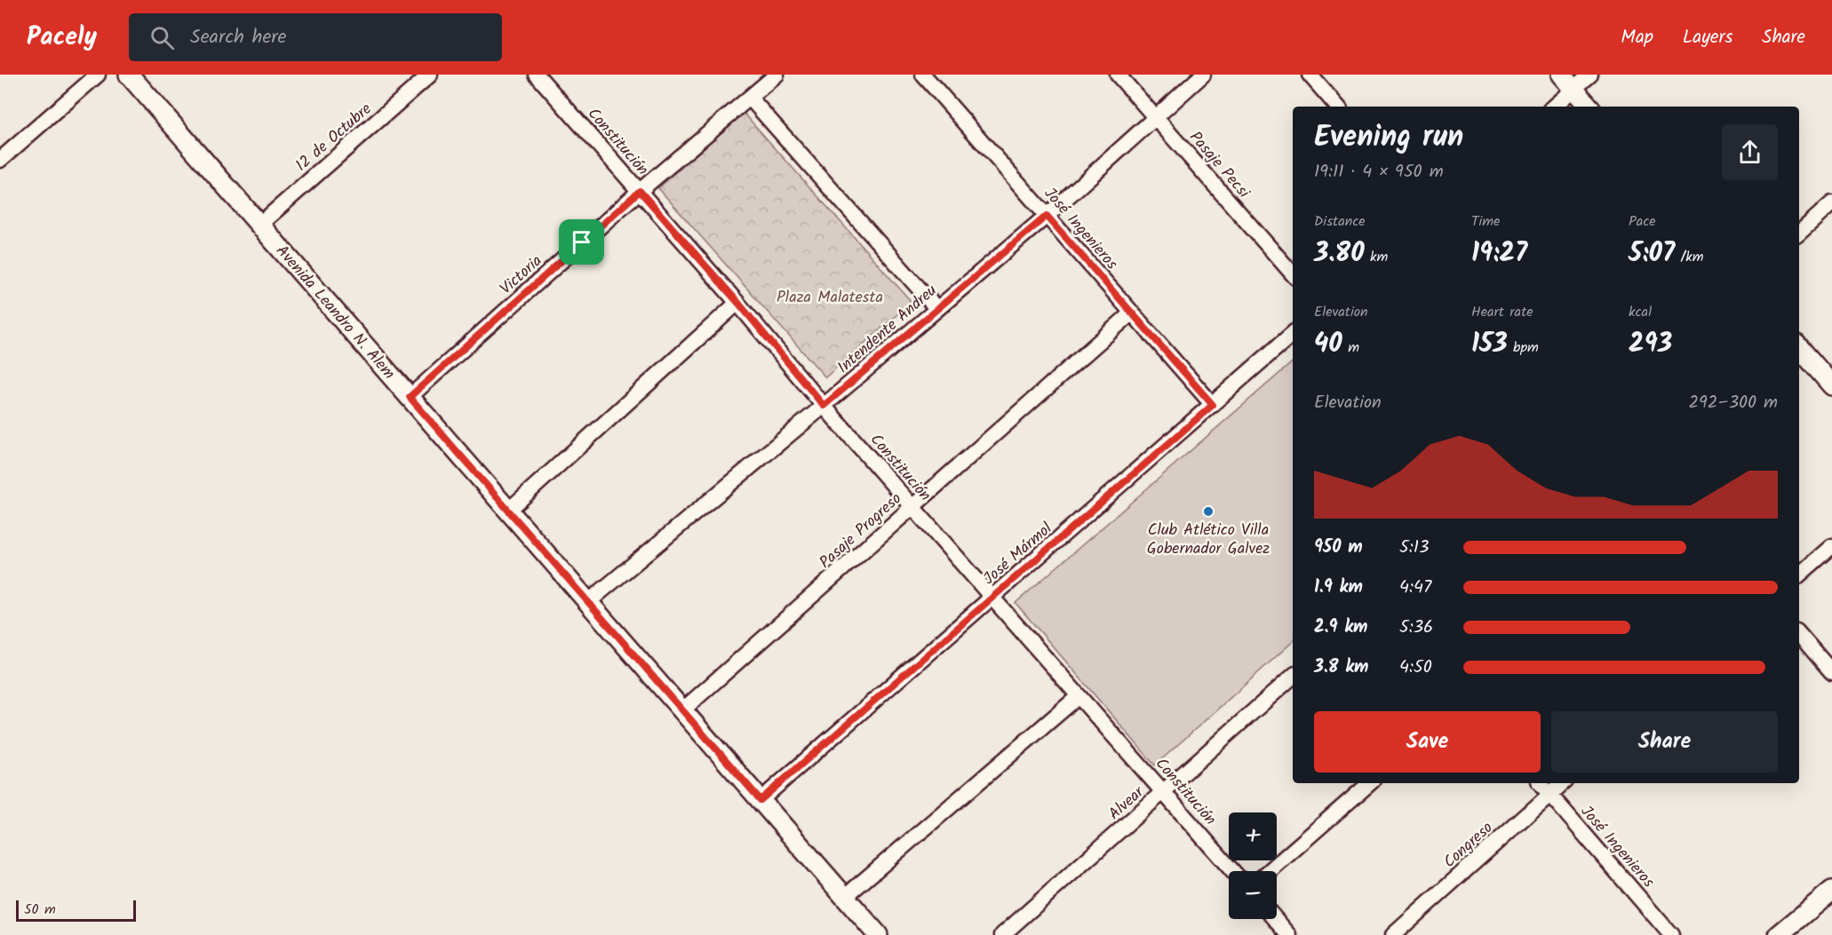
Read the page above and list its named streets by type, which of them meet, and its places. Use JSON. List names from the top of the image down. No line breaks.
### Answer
{"streets":{"street":["12 de Octubre","Constitución","Pasaje Pecsi","José Ingenieros","Victoria","Avenida Leandro N. Alem","Intendente Andreu","Pasaje Progreso","José Mármol","Alvear","Congreso"]},"crossings":[["12 de Octubre","Avenida Leandro N. Alem"],["Constitución","Victoria"],["Constitución","Intendente Andreu"],["Constitución","Pasaje Progreso"],["Constitución","José Mármol"],["Constitución","Alvear"],["Pasaje Pecsi","Intendente Andreu"],["José Ingenieros","Intendente Andreu"],["José Ingenieros","Pasaje Progreso"],["José Ingenieros","José Mármol"],["José Ingenieros","Congreso"],["Victoria","Avenida Leandro N. Alem"],["Avenida Leandro N. Alem","Intendente Andreu"],["Avenida Leandro N. Alem","Pasaje Progreso"],["Avenida Leandro N. Alem","José Mármol"]],"parks":["Plaza Malatesta"],"places":["Club Atlético Villa Gobernador Galvez"],"scale_bar":"50 m","page":{"header":"Pacely","search":"Search here","nav":["Map","Layers","Share"],"heading":["Evening run","19:11 · 4 × 950 m"],"stats":[["Distance","3.80 km"],["Time","19:27"],["Pace","5:07 /km"],["Elevation","40 m"],["Heart rate","153 bpm"],["kcal","293"]],"chart":["Elevation","292–300 m"],"list":[{"name":"950 m","note":"5:13"},{"name":"1.9 km","note":"4:47"},{"name":"2.9 km","note":"5:36"},{"name":"3.8 km","note":"4:50"}],"buttons":["Save","Share"],"map_buttons":["+","−"],"scale":"50 m"}}
